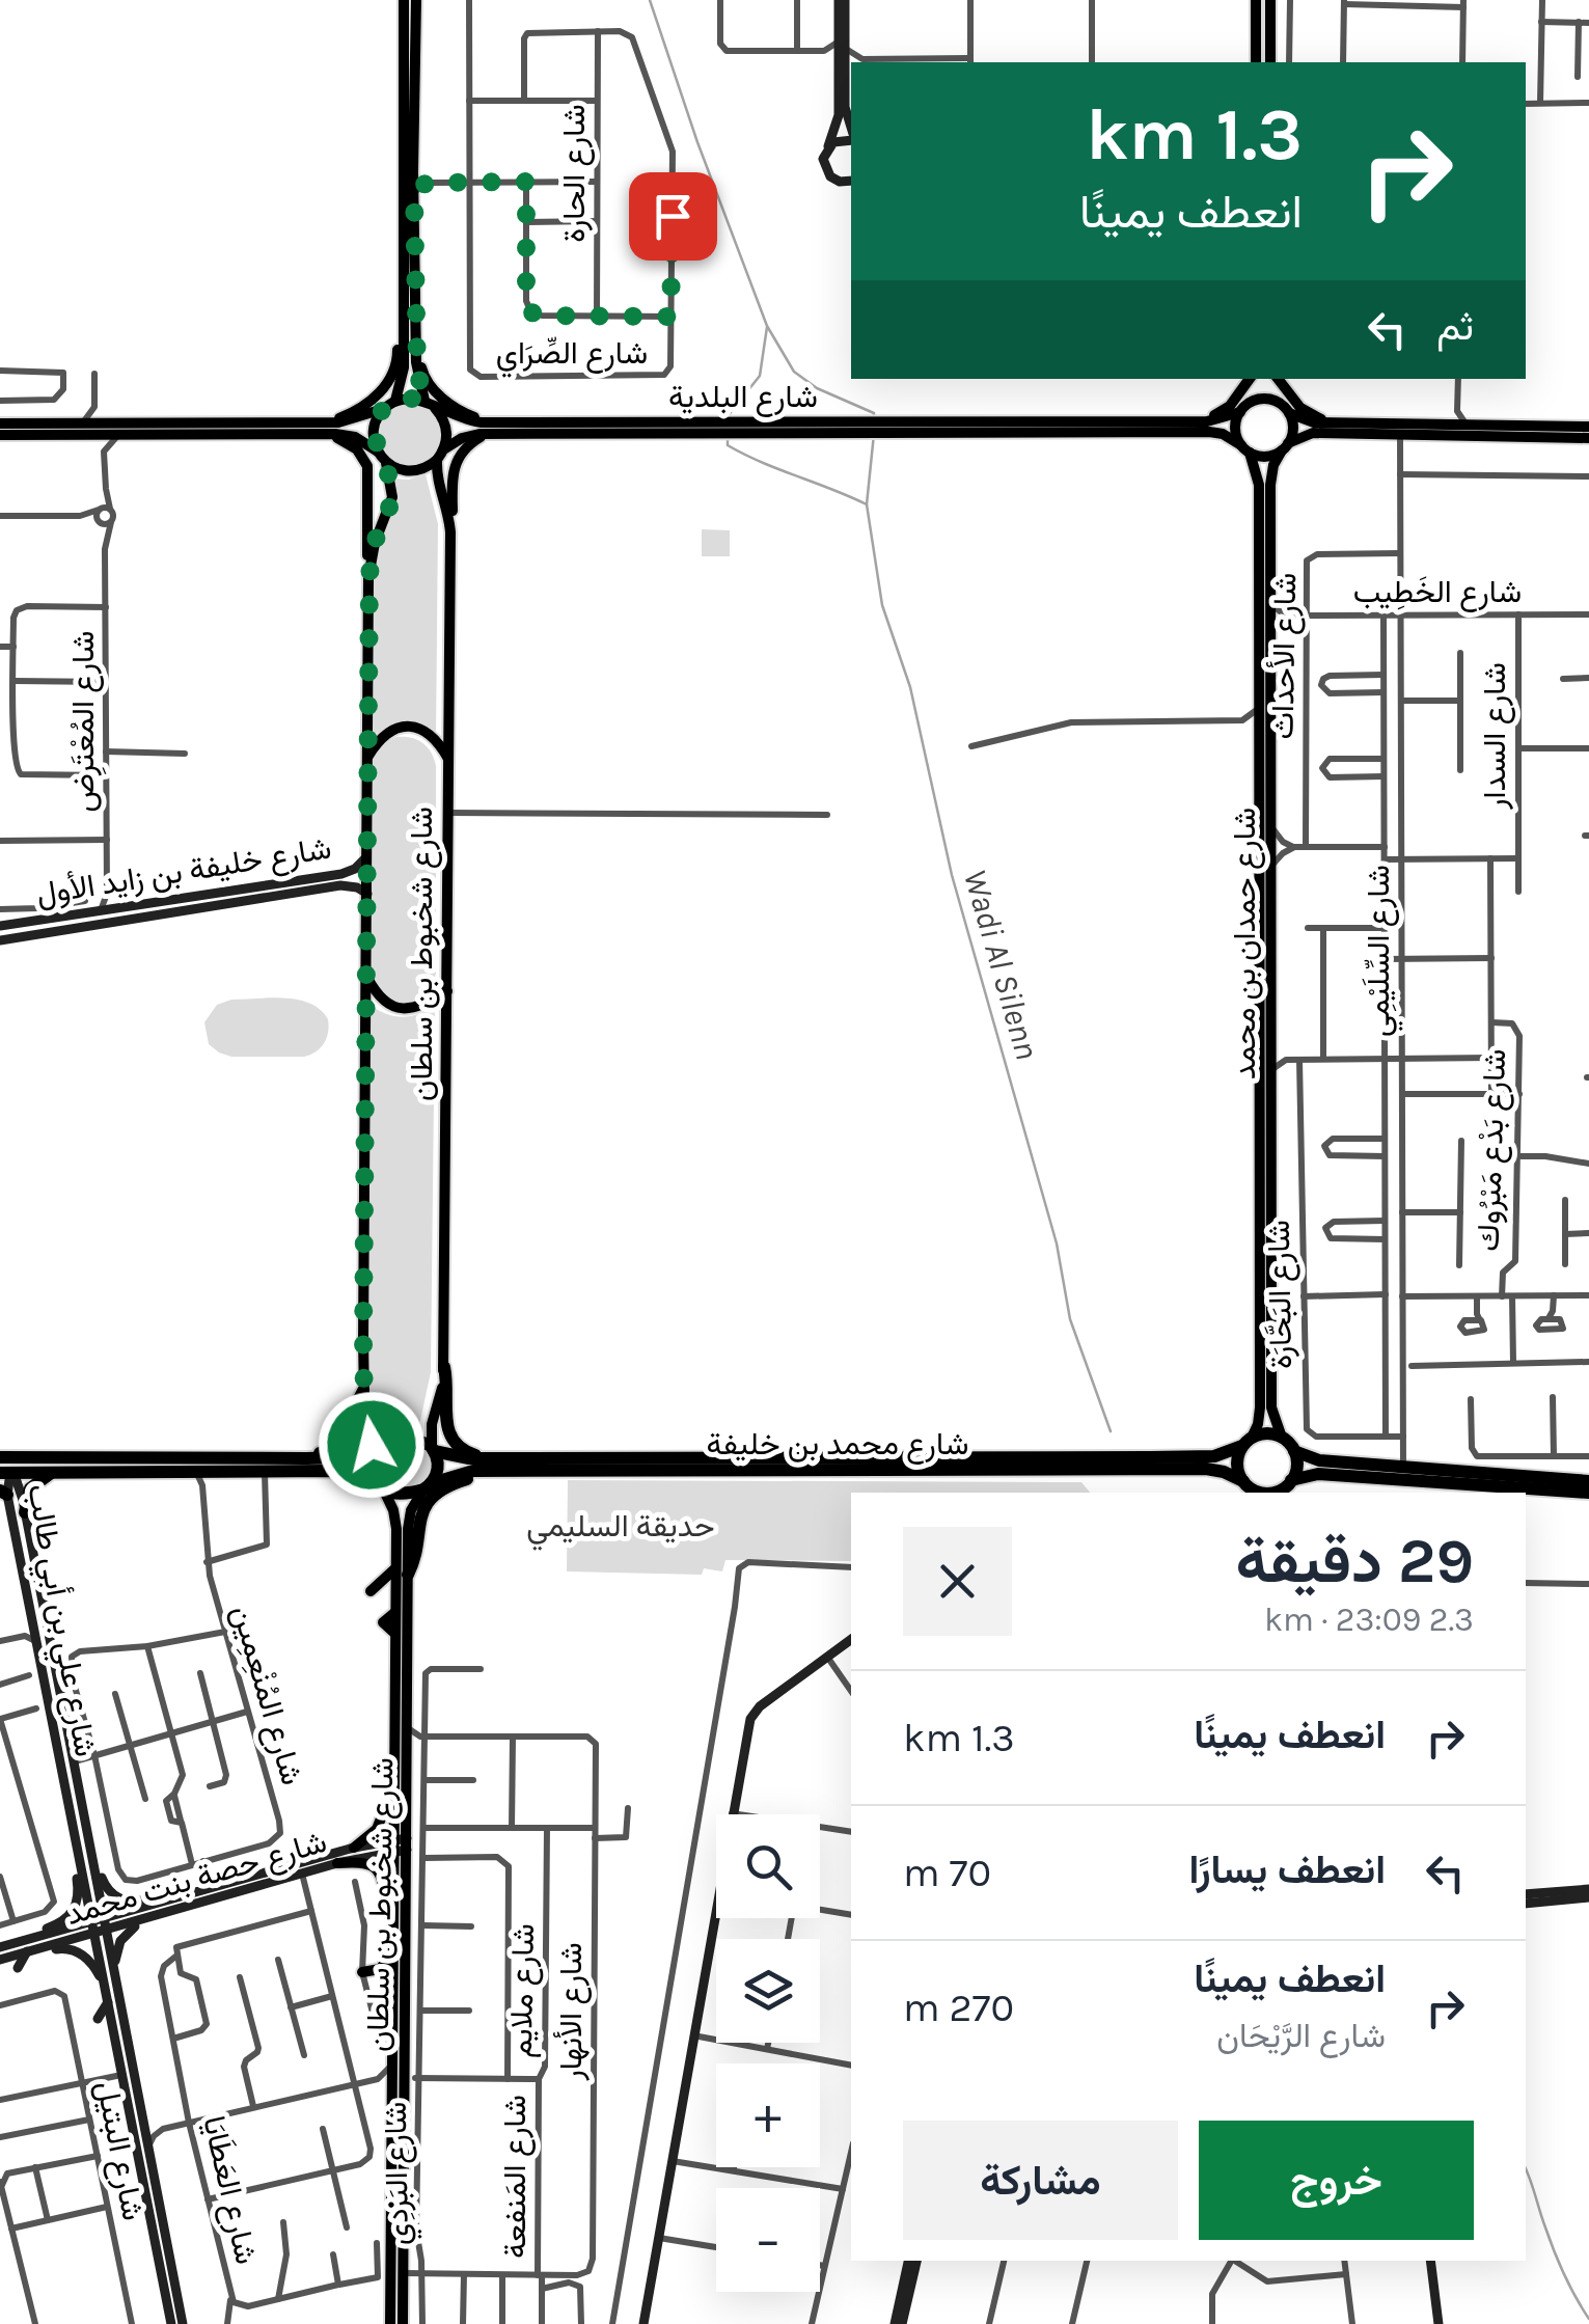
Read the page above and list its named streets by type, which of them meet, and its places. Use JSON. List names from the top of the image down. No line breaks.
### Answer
{"streets":{"highway":["شارع محمد بن خليفة"],"main road":["شارع البلدية","شارع خليفة بن زايد الأول","شارع حمدان بن محمد","شارع شخبوط بن سلطان","شارع علي بن أبي طالب","شارع حصة بنت محمد"],"street":["شارع الحارة","شارع الصِّرَاي","شارع الخَطِيب","شارع الأحداث","شارع المُعْتَرِض","شارع السدار","شارع السِّلَيْمِي","شارع بَدْع مَبْرُوك","شارع البَحَّارَة","شارع المُنْعِمِين","شارع ملايم","شارع الأنهار","شارع البتيل","شارع البَرْدِي","شارع المَنفعة","شارع العَطَايَا"]},"crossings":[["شارع الحارة","شارع الصِّرَاي"],["شارع البلدية","شارع حمدان بن محمد"],["شارع البلدية","شارع شخبوط بن سلطان"],["شارع الخَطِيب","شارع الأحداث"],["شارع الخَطِيب","شارع السدار"],["شارع الخَطِيب","شارع السِّلَيْمِي"],["شارع الأحداث","شارع السِّلَيْمِي"],["شارع المُعْتَرِض","شارع خليفة بن زايد الأول"],["شارع خليفة بن زايد الأول","شارع شخبوط بن سلطان"],["شارع حمدان بن محمد","شارع محمد بن خليفة"],["شارع السِّلَيْمِي","شارع البَحَّارَة"],["شارع شخبوط بن سلطان","شارع محمد بن خليفة"],["شارع شخبوط بن سلطان","شارع حصة بنت محمد"],["شارع شخبوط بن سلطان","شارع ملايم"],["شارع شخبوط بن سلطان","شارع الأنهار"],["شارع علي بن أبي طالب","شارع حصة بنت محمد"],["شارع ملايم","شارع البَرْدِي"],["شارع ملايم","شارع المَنفعة"],["شارع الأنهار","شارع البَرْدِي"],["شارع الأنهار","شارع المَنفعة"]],"water":["Wadi Al Silenn"],"parks":["حديقة السليمي"],"page":{"turn":["1.3 km","انعطف يمينًا"],"then":"ثم","heading":["29 دقيقة","2.3 km · 23:09"],"list":[{"name":"انعطف يمينًا","value":"1.3 km"},{"name":"انعطف يسارًا","value":"70 m"},{"name":"انعطف يمينًا","note":"شارع الرَّيْحَان","value":"270 m"}],"map_buttons":["+","−"],"buttons":["خروج","مشاركة"]}}
